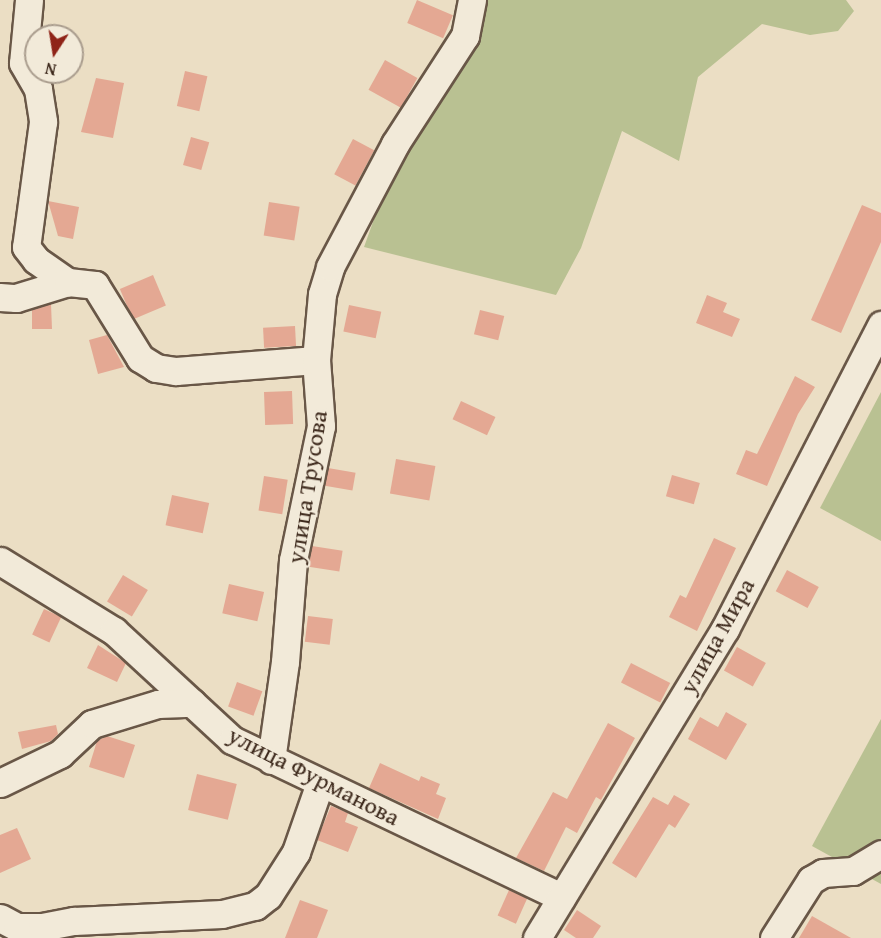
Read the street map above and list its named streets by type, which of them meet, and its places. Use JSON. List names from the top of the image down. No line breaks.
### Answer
{"streets":{"street":["улица Трусова","улица Мира","улица Фурманова"]},"crossings":[["улица Трусова","улица Фурманова"],["улица Мира","улица Фурманова"]],"north":"bottom"}
